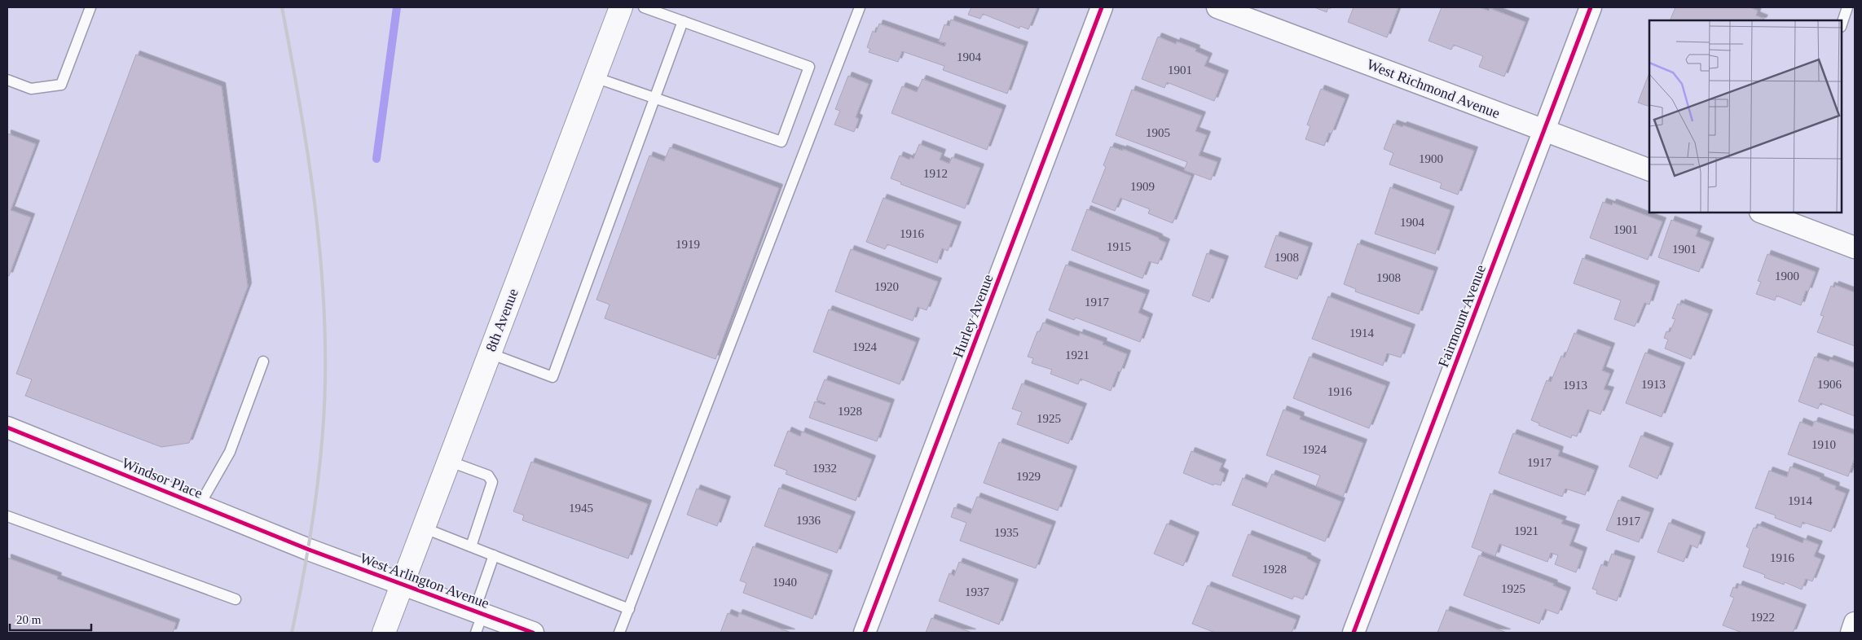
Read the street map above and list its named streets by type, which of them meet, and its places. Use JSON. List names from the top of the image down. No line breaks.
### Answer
{"streets":{"main road":["8th Avenue"],"street":["West Richmond Avenue","Hurley Avenue","Fairmount Avenue","Windsor Place","West Arlington Avenue"]},"crossings":[["West Richmond Avenue","Fairmount Avenue"],["8th Avenue","West Arlington Avenue"],["Windsor Place","West Arlington Avenue"]],"house_numbers":["1904","1901","1905","1900","1912","1909","1904","1901","1916","1919","1915","1901","1908","1900","1908","1920","1917","1914","1924","1921","1913","1906","1913","1916","1928","1925","1910","1924","1917","1932","1929","1914","1945","1936","1917","1921","1935","1916","1928","1940","1925","1937","1922"],"scale_bar":"20 m"}
